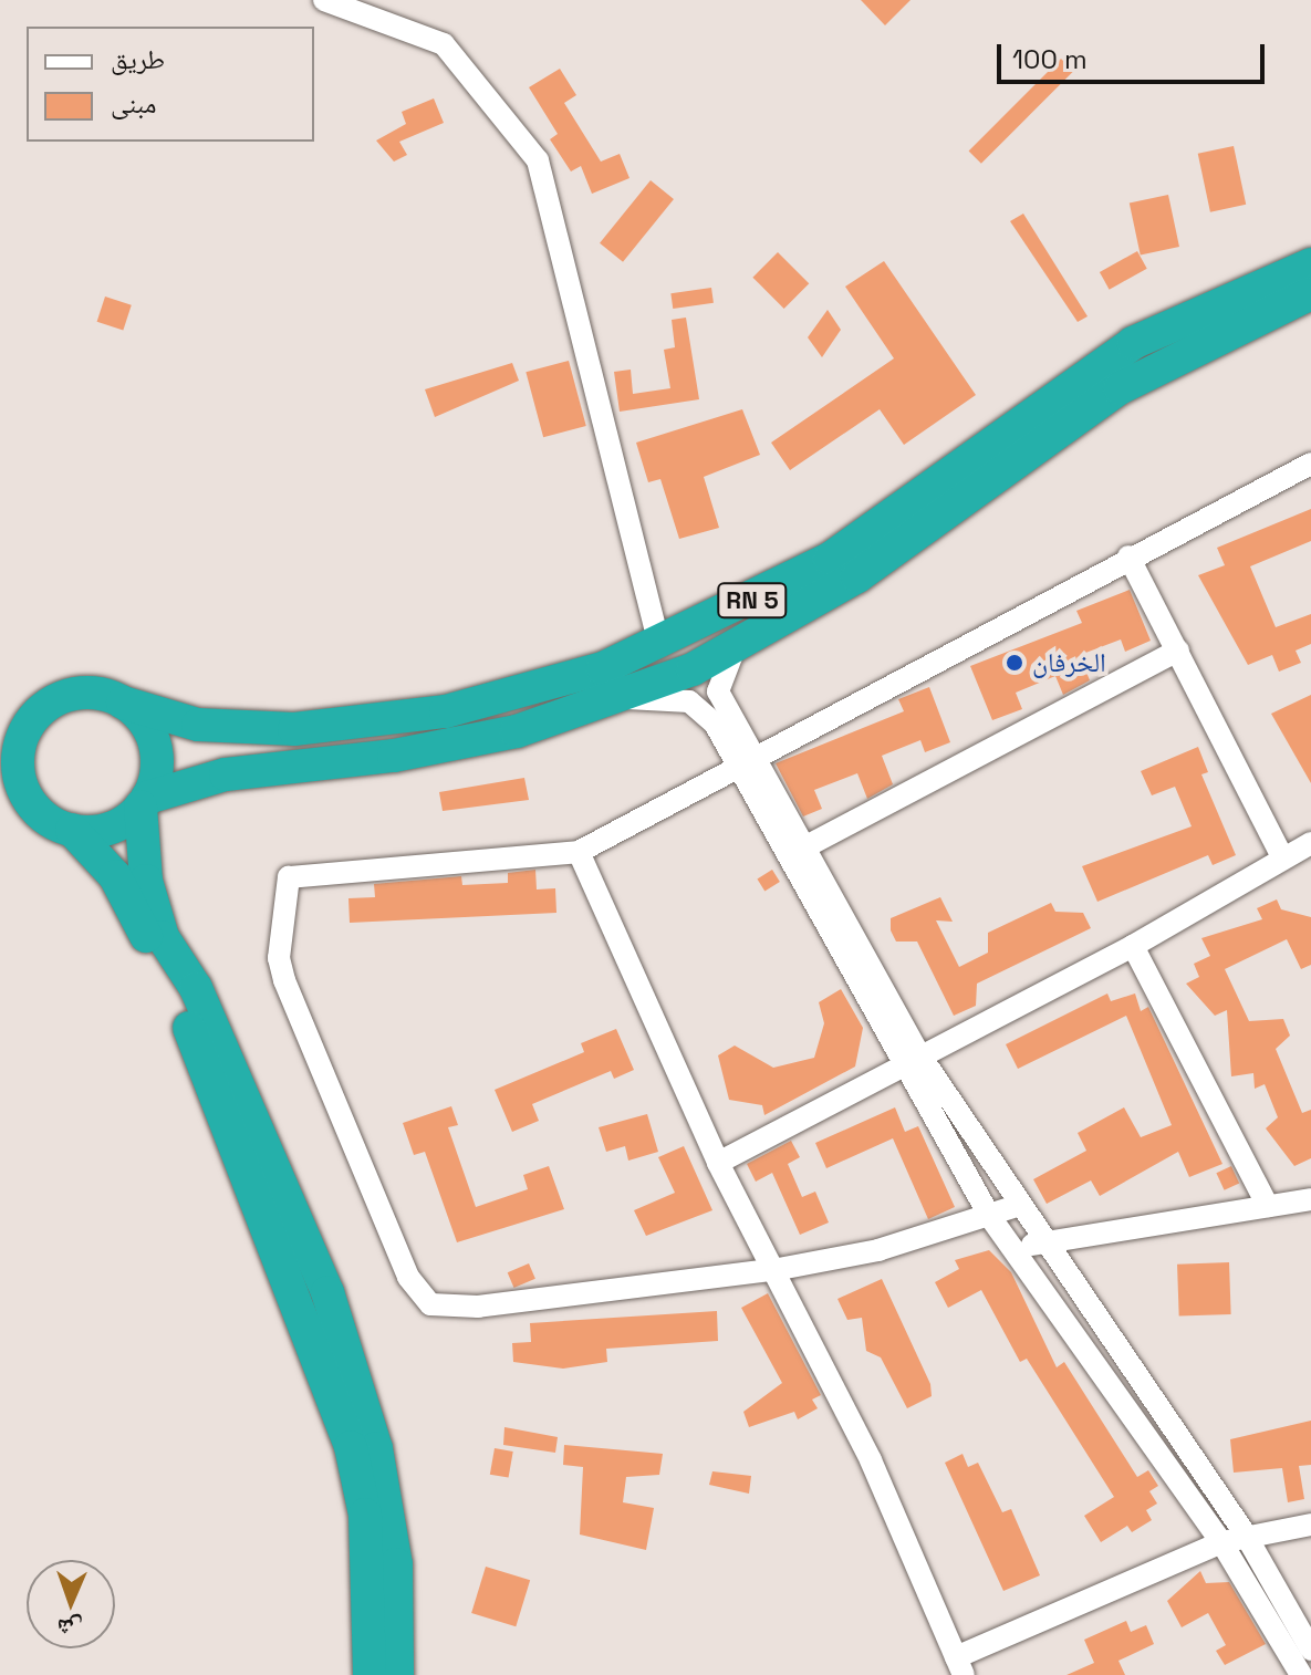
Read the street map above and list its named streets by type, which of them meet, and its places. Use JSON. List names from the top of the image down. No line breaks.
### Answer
{"streets":{"highway":["RN 5"]},"places":["الخرفان"],"legend":["طريق","مبنى"],"scale_bar":"100 m","north":"bottom"}
